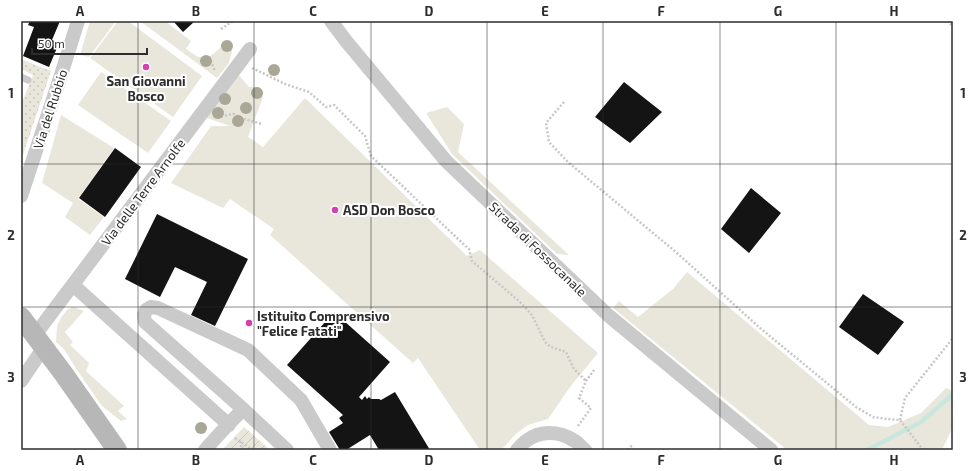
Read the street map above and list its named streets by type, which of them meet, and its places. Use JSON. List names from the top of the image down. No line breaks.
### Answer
{"streets":{"street":["Via del Rubbio","Via delle Terre Arnolfe","Strada di Fossocanale"]},"places":["San Giovanni Bosco","ASD Don Bosco","Istituito Comprensivo \"Felice Fatati\""],"scale_bar":"50 m","grid":{"columns":["A","B","C","D","E","F","G","H"],"rows":["1","2","3"]}}
